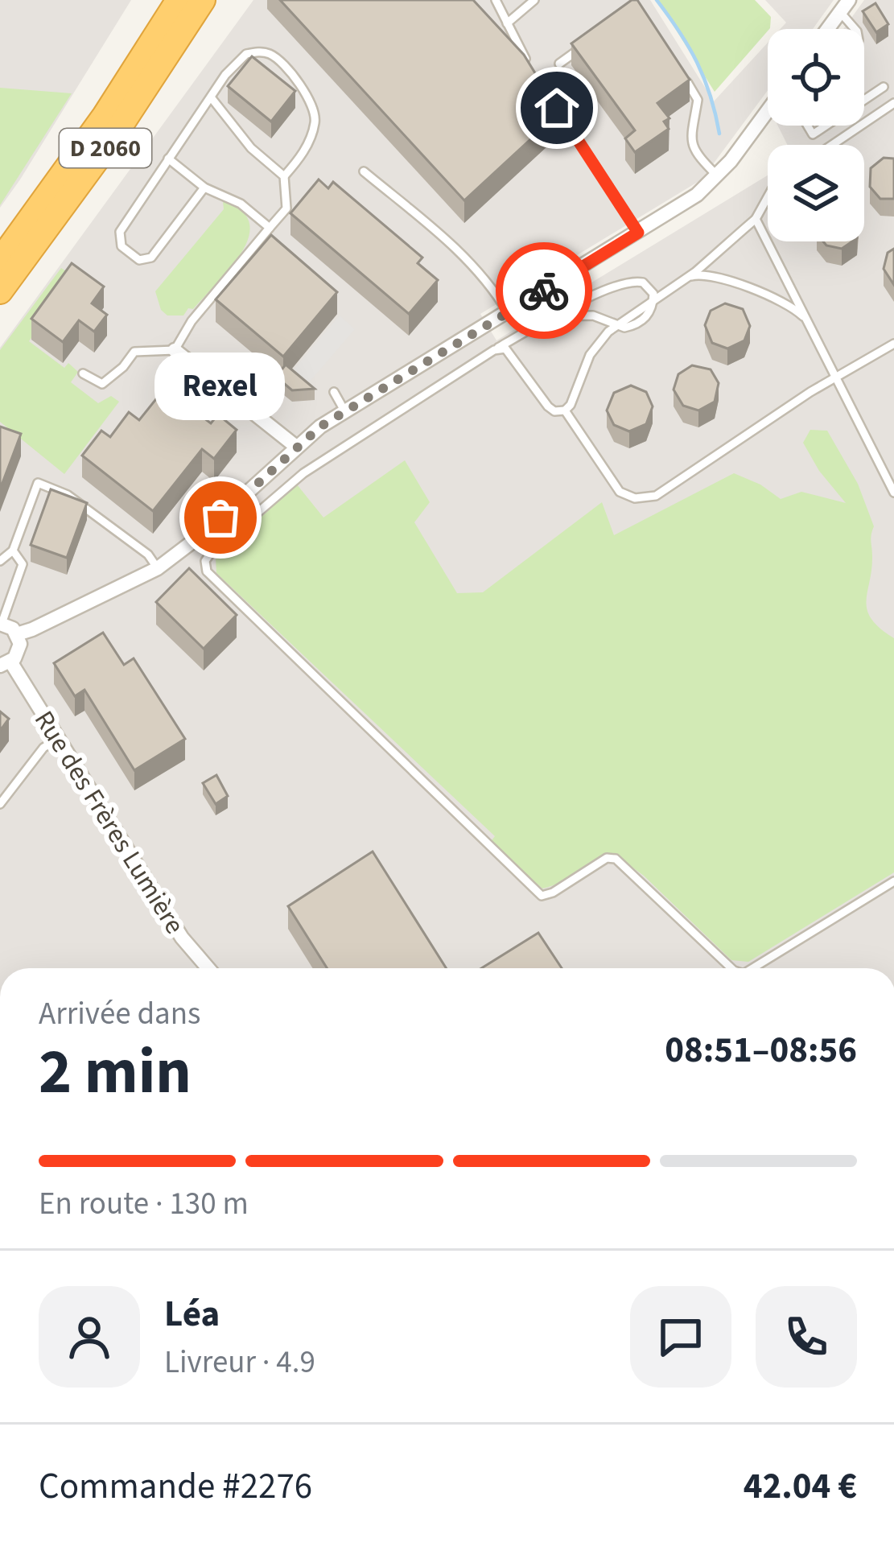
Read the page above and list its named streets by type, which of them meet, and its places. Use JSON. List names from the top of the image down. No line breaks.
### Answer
{"streets":{"highway":["D 2060"],"street":["Rue des Frères Lumière"]},"places":["Rexel"],"page":{"bubble":"Rexel","heading":["2 min","Arrivée dans","08:51–08:56"],"panel":["Léa","Livreur · 4.9","Commande #2276","42.04 €"],"bar":"En route · 130 m"}}
